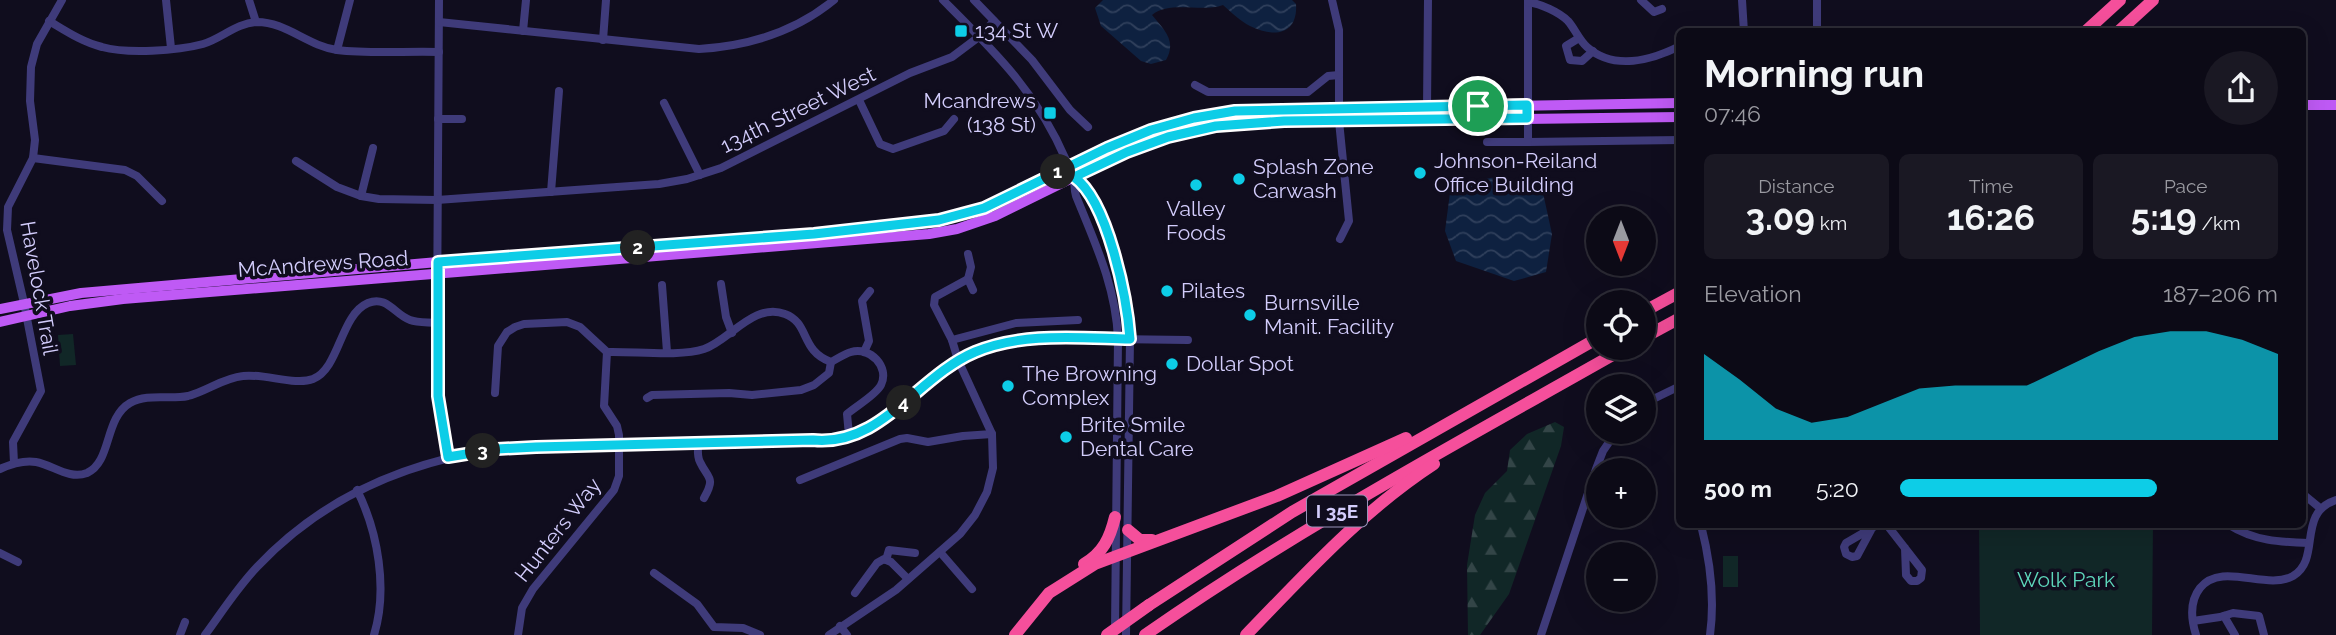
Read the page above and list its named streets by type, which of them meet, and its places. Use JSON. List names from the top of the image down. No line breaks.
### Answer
{"streets":{"highway":["I 35E"],"main road":["McAndrews Road"],"street":["134th Street West","Havelock Trail","Hunters Way"]},"crossings":[["McAndrews Road","Havelock Trail"]],"parks":["Wolk Park"],"places":{"transit":["134 St W","Mcandrews (138 St)"],"other":["Johnson-Reiland Office Building","Splash Zone Carwash","Valley Foods","Pilates","Burnsville Manit. Facility","Dollar Spot","The Browning Complex","Brite Smile Dental Care"]},"north":"bottom","page":{"heading":["Morning run","07:46"],"stats":[["Distance","3.09 km"],["Time","16:26"],["Pace","5:19 /km"]],"pins":["1","2","4","3"],"map_buttons":["+","−"],"chart":["Elevation","187–206 m"],"list":[{"name":"500 m","note":"5:20"}]}}
